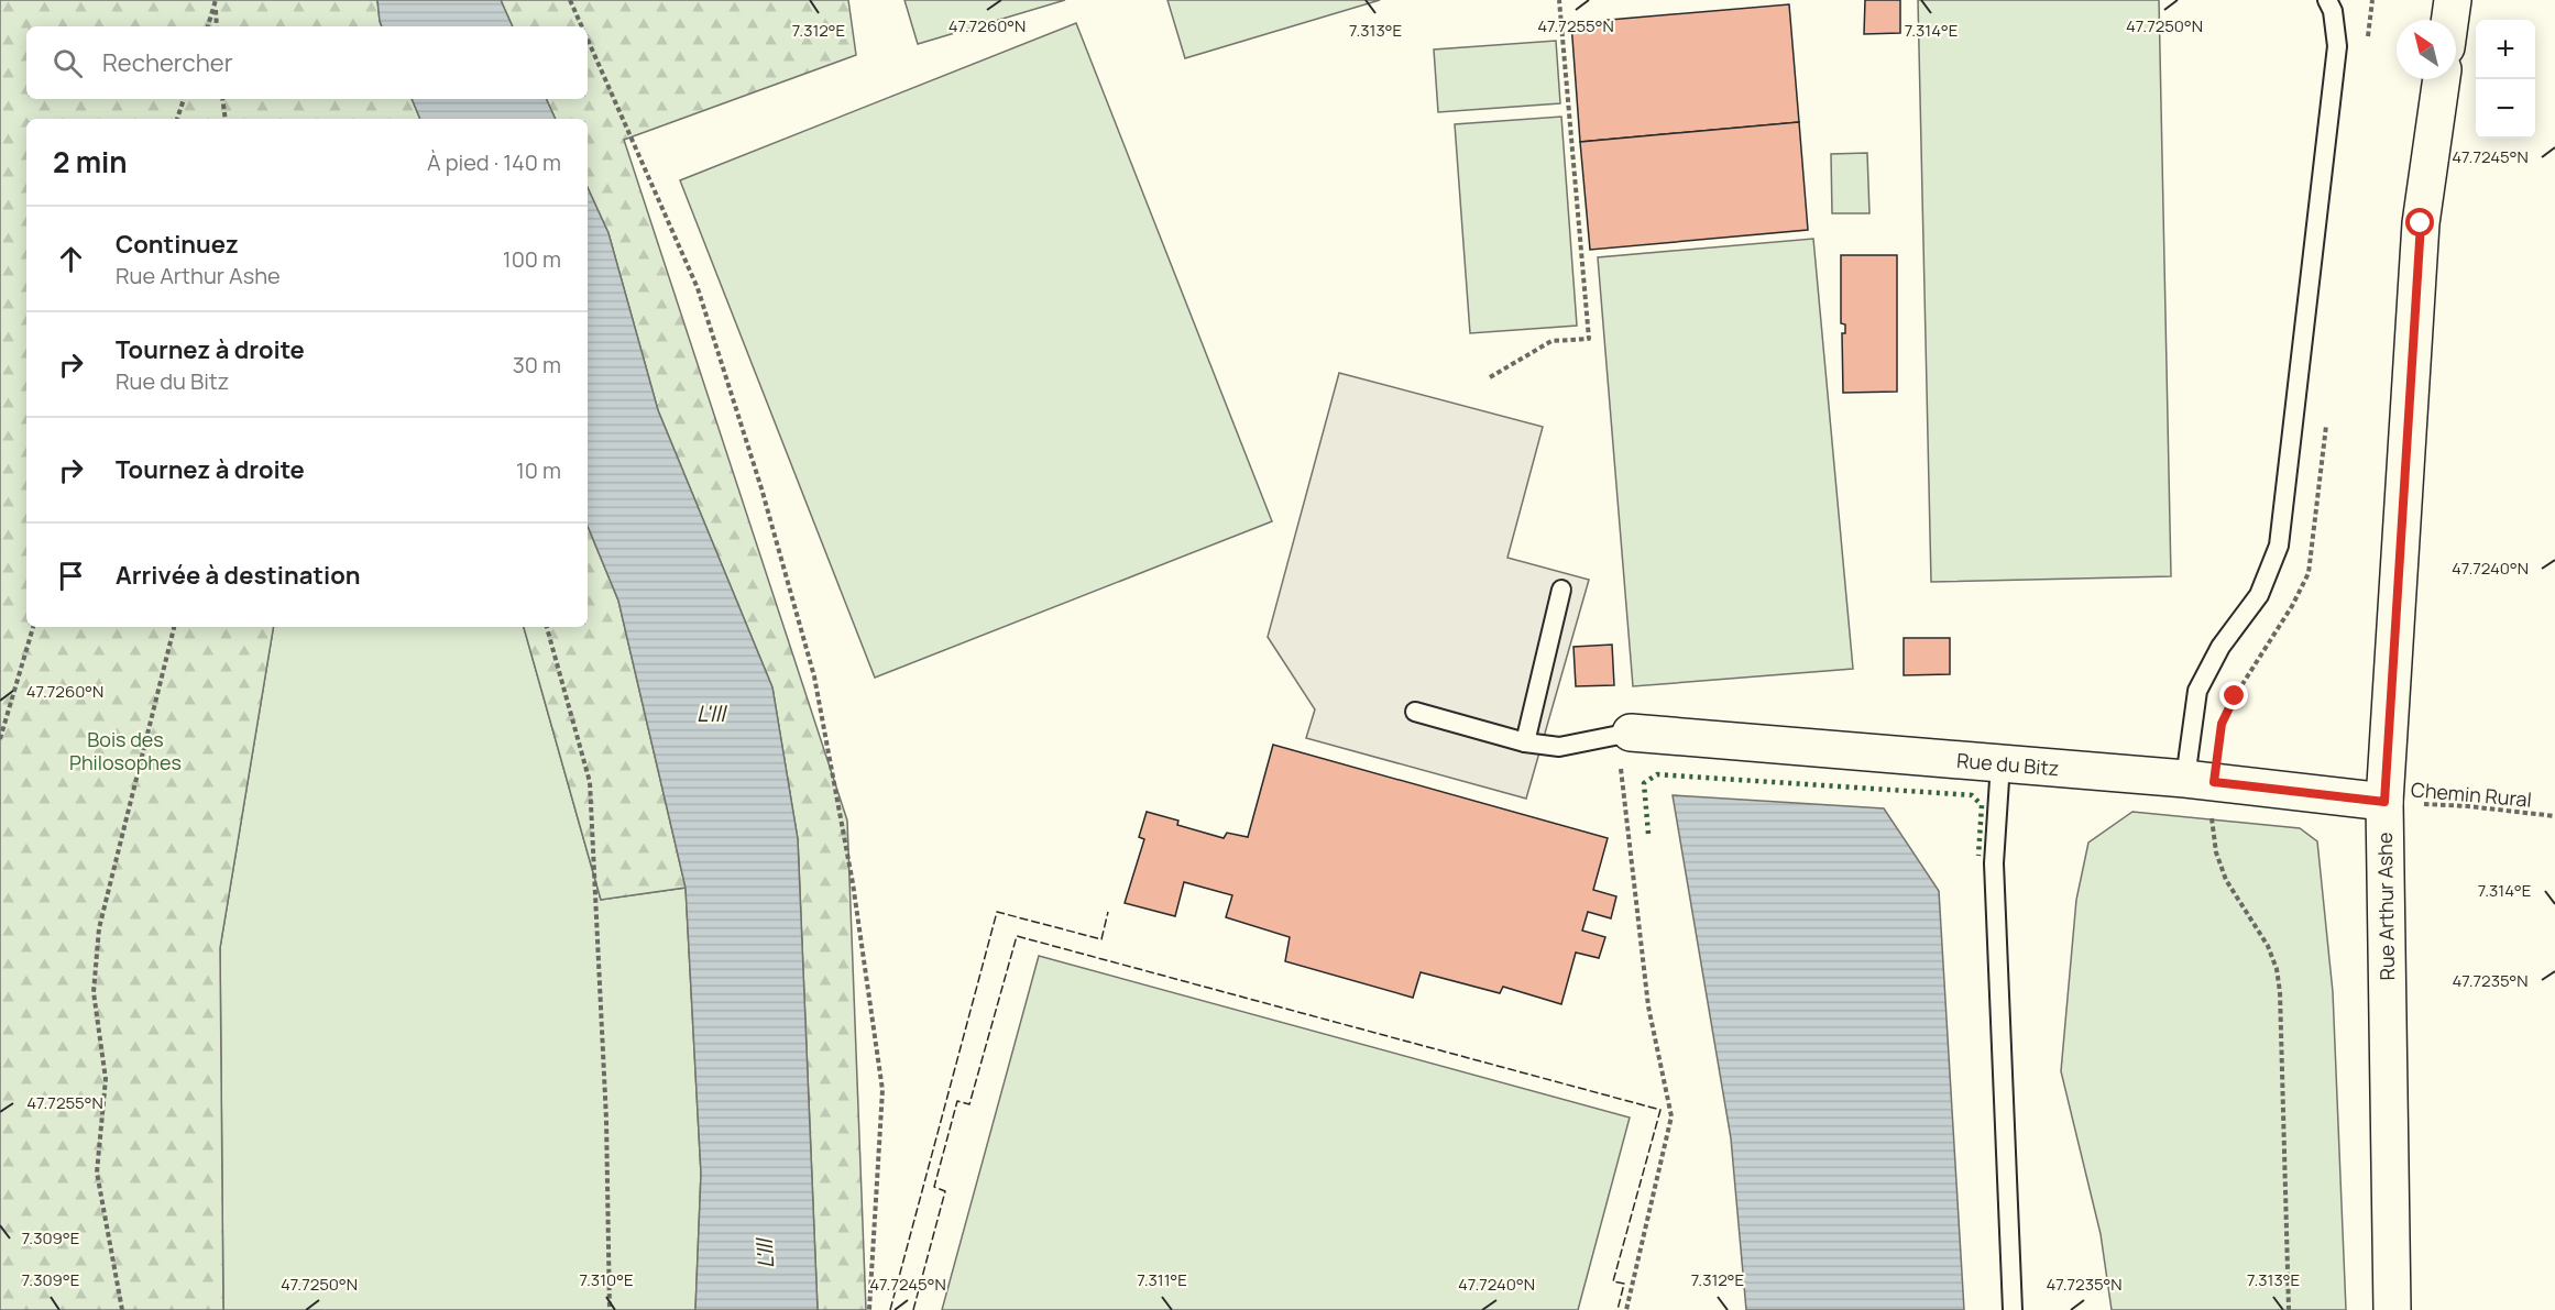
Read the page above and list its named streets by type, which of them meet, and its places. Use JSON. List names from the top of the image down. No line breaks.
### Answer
{"streets":{"main road":["Rue du Bitz","Rue Arthur Ashe"],"path":["Chemin Rural"]},"crossings":[["Rue du Bitz","Chemin Rural"],["Rue du Bitz","Rue Arthur Ashe"],["Chemin Rural","Rue Arthur Ashe"]],"water":["L'Ill"],"parks":["Bois des Philosophes"],"north":"top left","page":{"map_buttons":["+","−"],"search":"Rechercher","heading":["2 min","À pied · 140 m"],"list":[["Continuez","Rue Arthur Ashe","100 m"],["Tournez à droite","Rue du Bitz","30 m"],["Tournez à droite","10 m"],"Arrivée à destination"]},"coordinates":["47.7260°N","47.7255°N","47.7250°N","7.312°E","7.314°E","7.313°E","47.7245°N","47.7240°N","47.7235°N","7.309°E","7.310°E","7.311°E"]}
